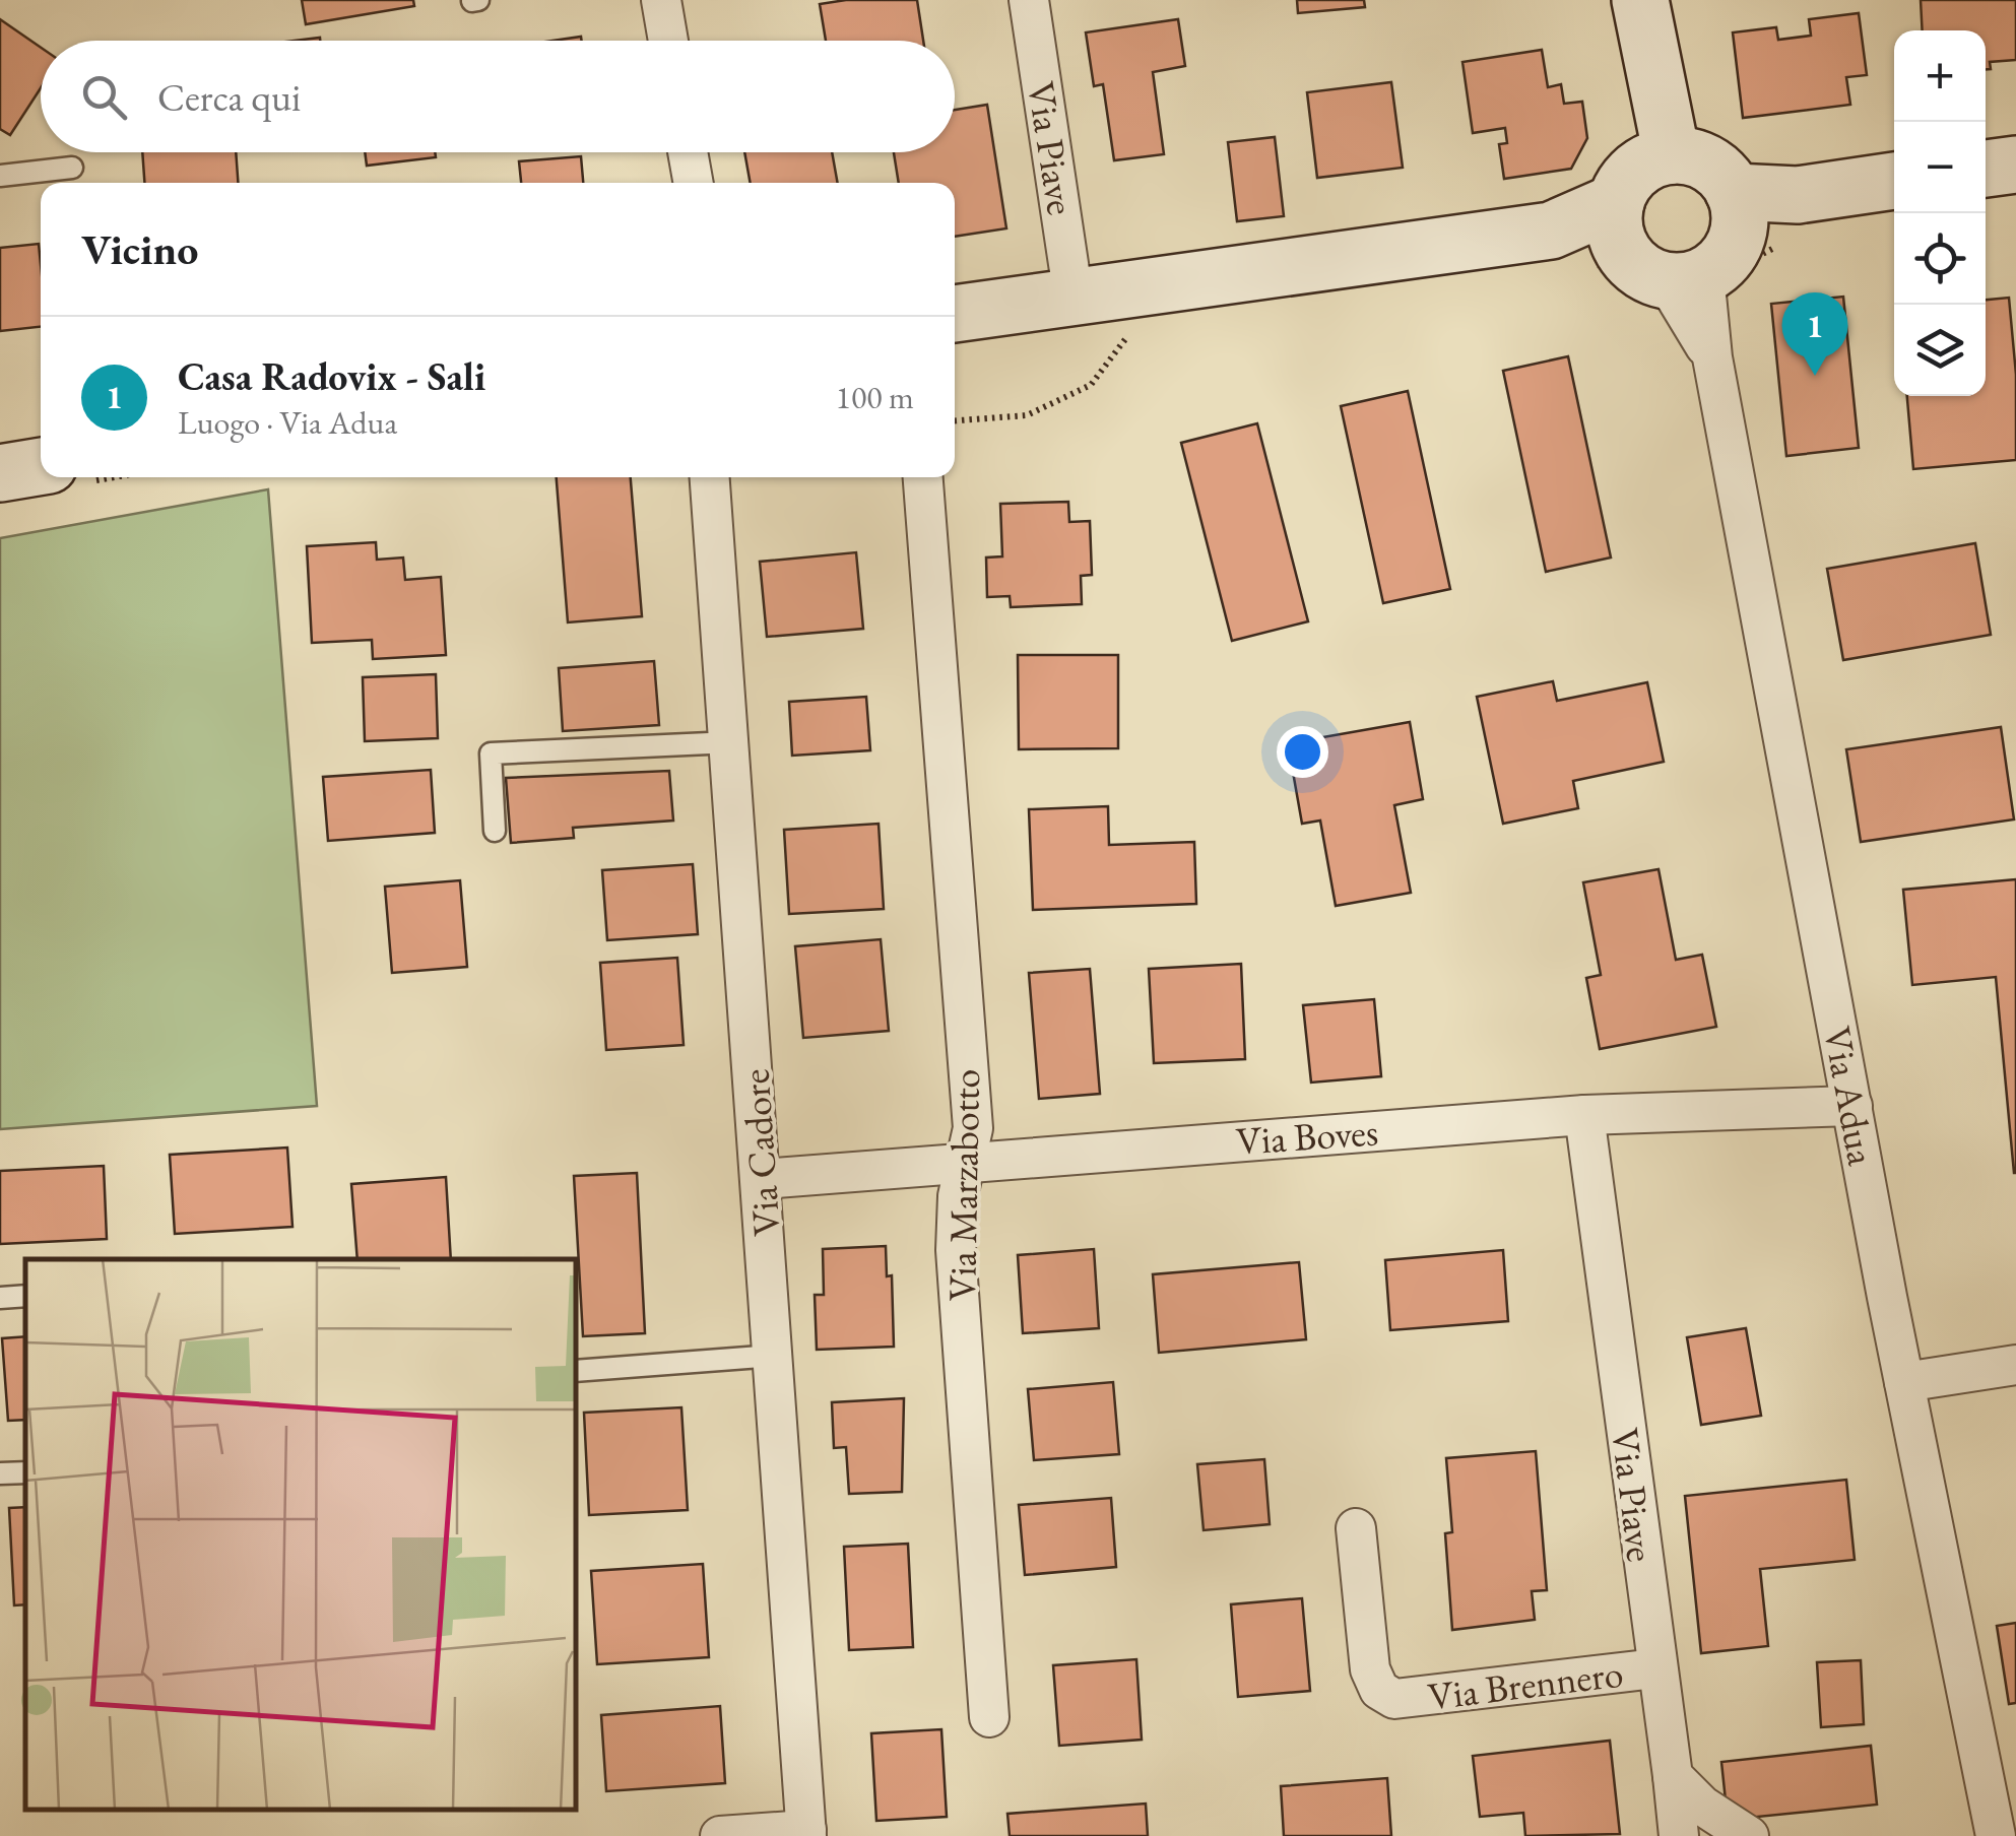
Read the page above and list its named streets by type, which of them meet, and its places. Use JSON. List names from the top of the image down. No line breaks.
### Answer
{"streets":{"street":["Via Piave","Via Adua","Via Boves","Via Cadore","Via Marzabotto","Via Brennero"]},"crossings":[["Via Piave","Via Boves"],["Via Piave","Via Brennero"],["Via Adua","Via Boves"],["Via Boves","Via Cadore"],["Via Boves","Via Marzabotto"]],"page":{"map_buttons":["+","−"],"search":"Cerca qui","heading":"Vicino","pins":"1","list":[{"mark":"1","name":"Casa Radovix - Sali","note":"Luogo · Via Adua","value":"100 m"}]}}
